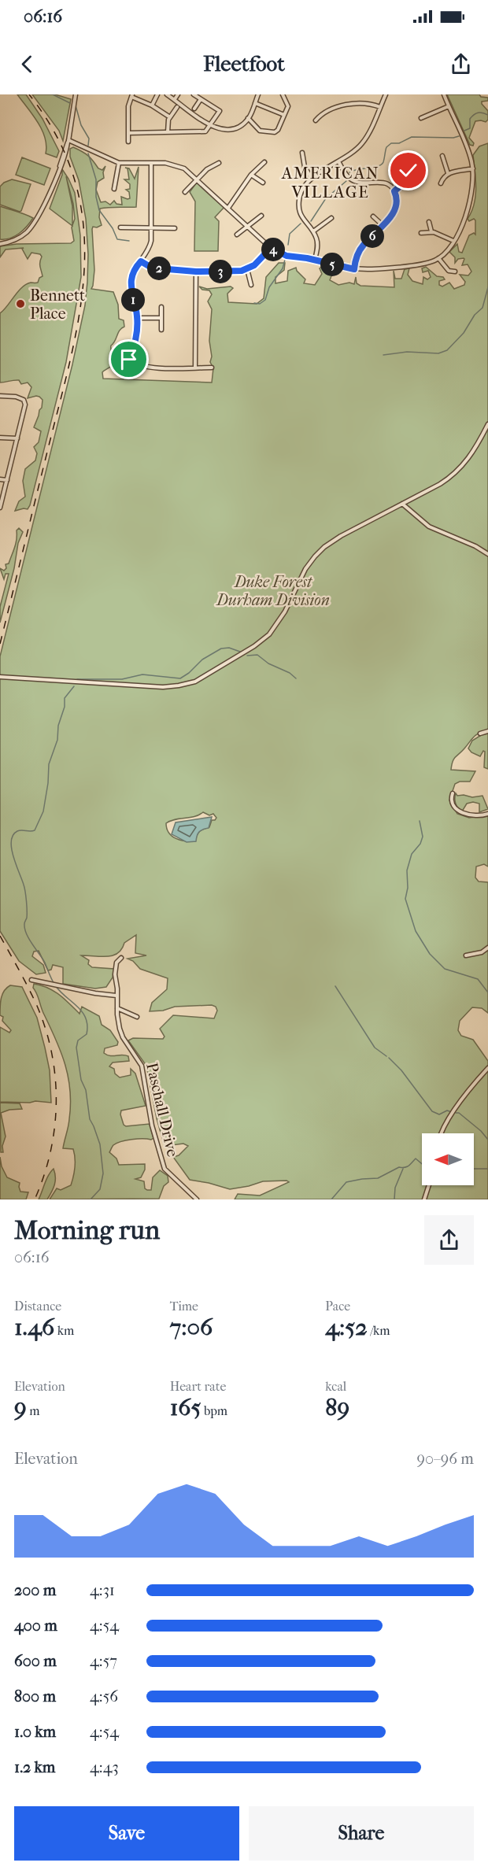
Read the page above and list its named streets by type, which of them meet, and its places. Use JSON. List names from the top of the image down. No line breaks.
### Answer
{"streets":{"street":["Paschall Drive"]},"districts":["AMERICAN VILLAGE"],"parks":["Duke Forest Durham Division"],"places":["Bennett Place"],"north":"left","page":{"status":"06:16","header":"Fleetfoot","pins":["6","4","5","2","3","1"],"heading":["Morning run","06:16"],"stats":[["Distance","1.46 km"],["Time","7:06"],["Pace","4:52 /km"],["Elevation","9 m"],["Heart rate","165 bpm"],["kcal","89"]],"chart":["Elevation","90–96 m"],"list":[{"name":"200 m","note":"4:31"},{"name":"400 m","note":"4:54"},{"name":"600 m","note":"4:57"},{"name":"800 m","note":"4:56"},{"name":"1.0 km","note":"4:54"},{"name":"1.2 km","note":"4:43"}],"buttons":["Save","Share"]}}
